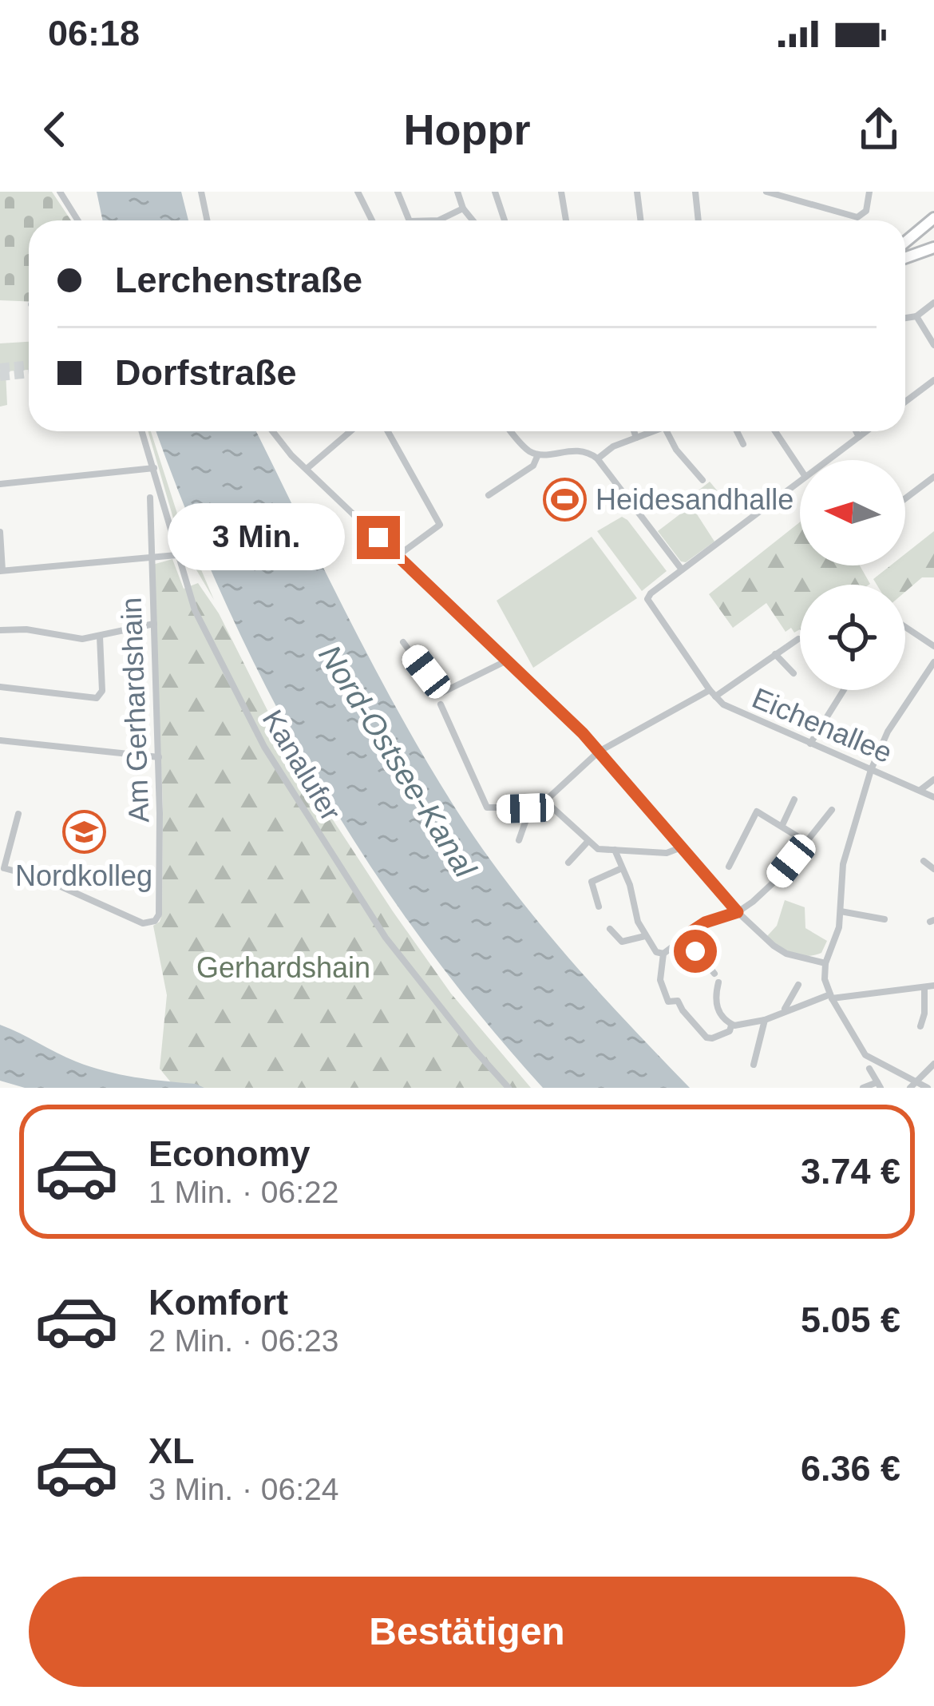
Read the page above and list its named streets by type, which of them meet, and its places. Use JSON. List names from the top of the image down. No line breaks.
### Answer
{"streets":{"street":["Am Gerhardshain","Eichenallee","Kanalufer"]},"water":["Nord-Ostsee-Kanal"],"parks":["Gerhardshain"],"places":{"sports":["Heidesandhalle"],"school or university":["Nordkolleg"]},"north":"left","page":{"status":"06:18","header":"Hoppr","banner":["Lerchenstraße","Dorfstraße"],"bubble":"3 Min.","list":[{"name":"Economy","note":"1 Min. · 06:22","value":"3.74 €"},{"name":"Komfort","note":"2 Min. · 06:23","value":"5.05 €"},{"name":"XL","note":"3 Min. · 06:24","value":"6.36 €"}],"buttons":"Bestätigen"}}
